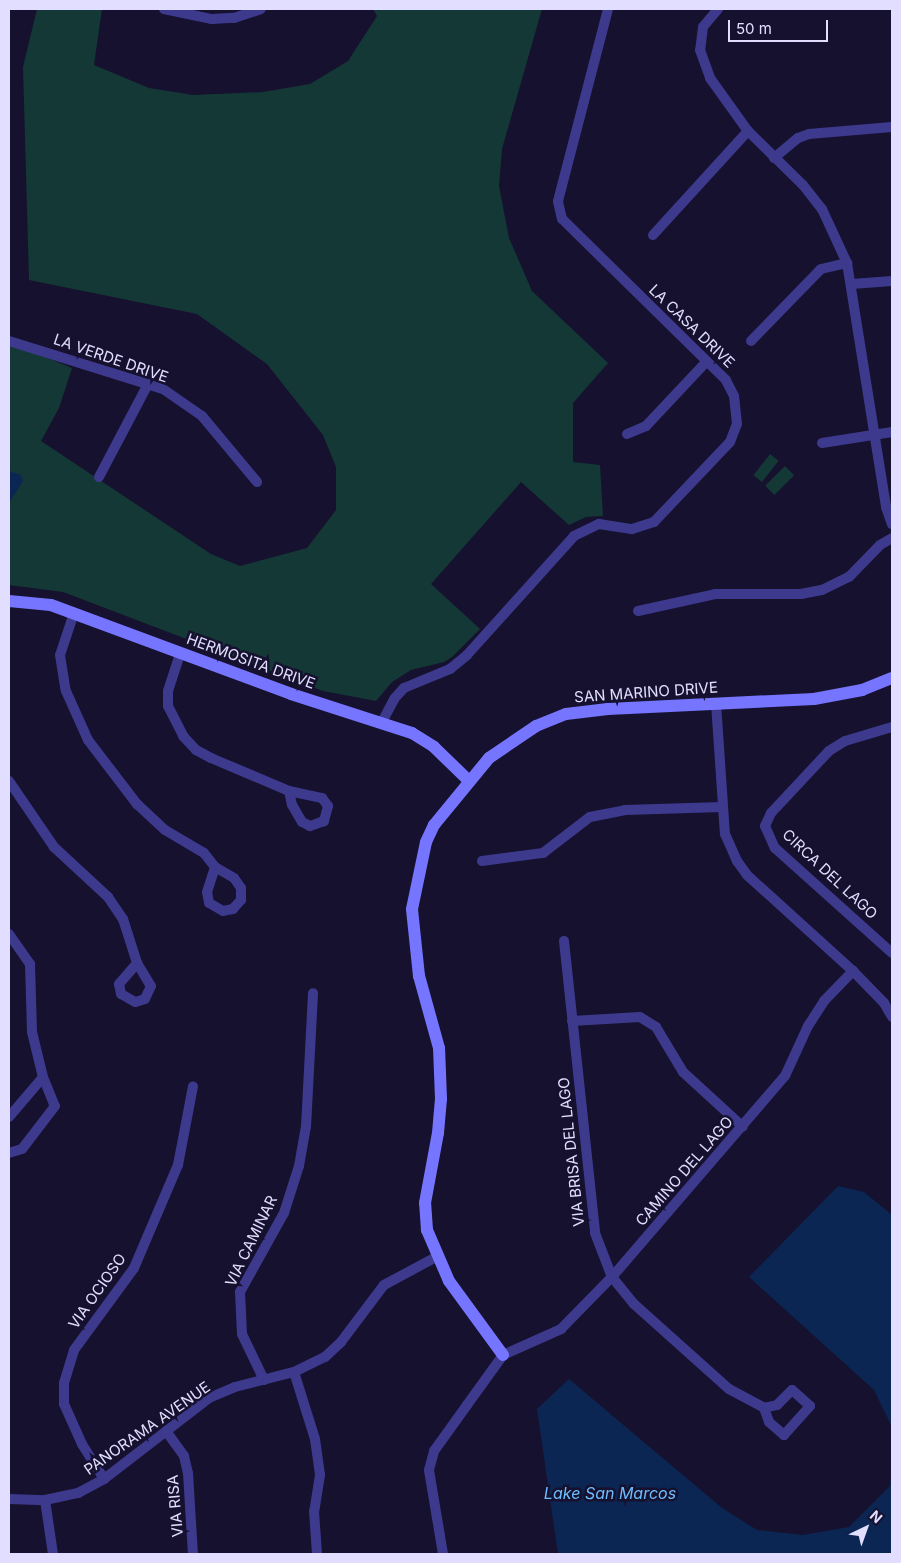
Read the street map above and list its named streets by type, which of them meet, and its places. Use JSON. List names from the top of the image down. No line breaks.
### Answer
{"streets":{"street":["LA CASA DRIVE","LA VERDE DRIVE","HERMOSITA DRIVE","SAN MARINO DRIVE","CIRCA DEL LAGO","VIA BRISA DEL LAGO","CAMINO DEL LAGO","VIA CAMINAR","VIA OCIOSO","PANORAMA AVENUE","VIA RISA"]},"crossings":[["LA CASA DRIVE","HERMOSITA DRIVE"],["HERMOSITA DRIVE","SAN MARINO DRIVE"],["SAN MARINO DRIVE","CAMINO DEL LAGO"],["SAN MARINO DRIVE","PANORAMA AVENUE"],["VIA BRISA DEL LAGO","CAMINO DEL LAGO"],["VIA CAMINAR","PANORAMA AVENUE"],["VIA OCIOSO","PANORAMA AVENUE"],["PANORAMA AVENUE","VIA RISA"]],"water":["Lake San Marcos"],"scale_bar":"50 m","north":"top right"}
